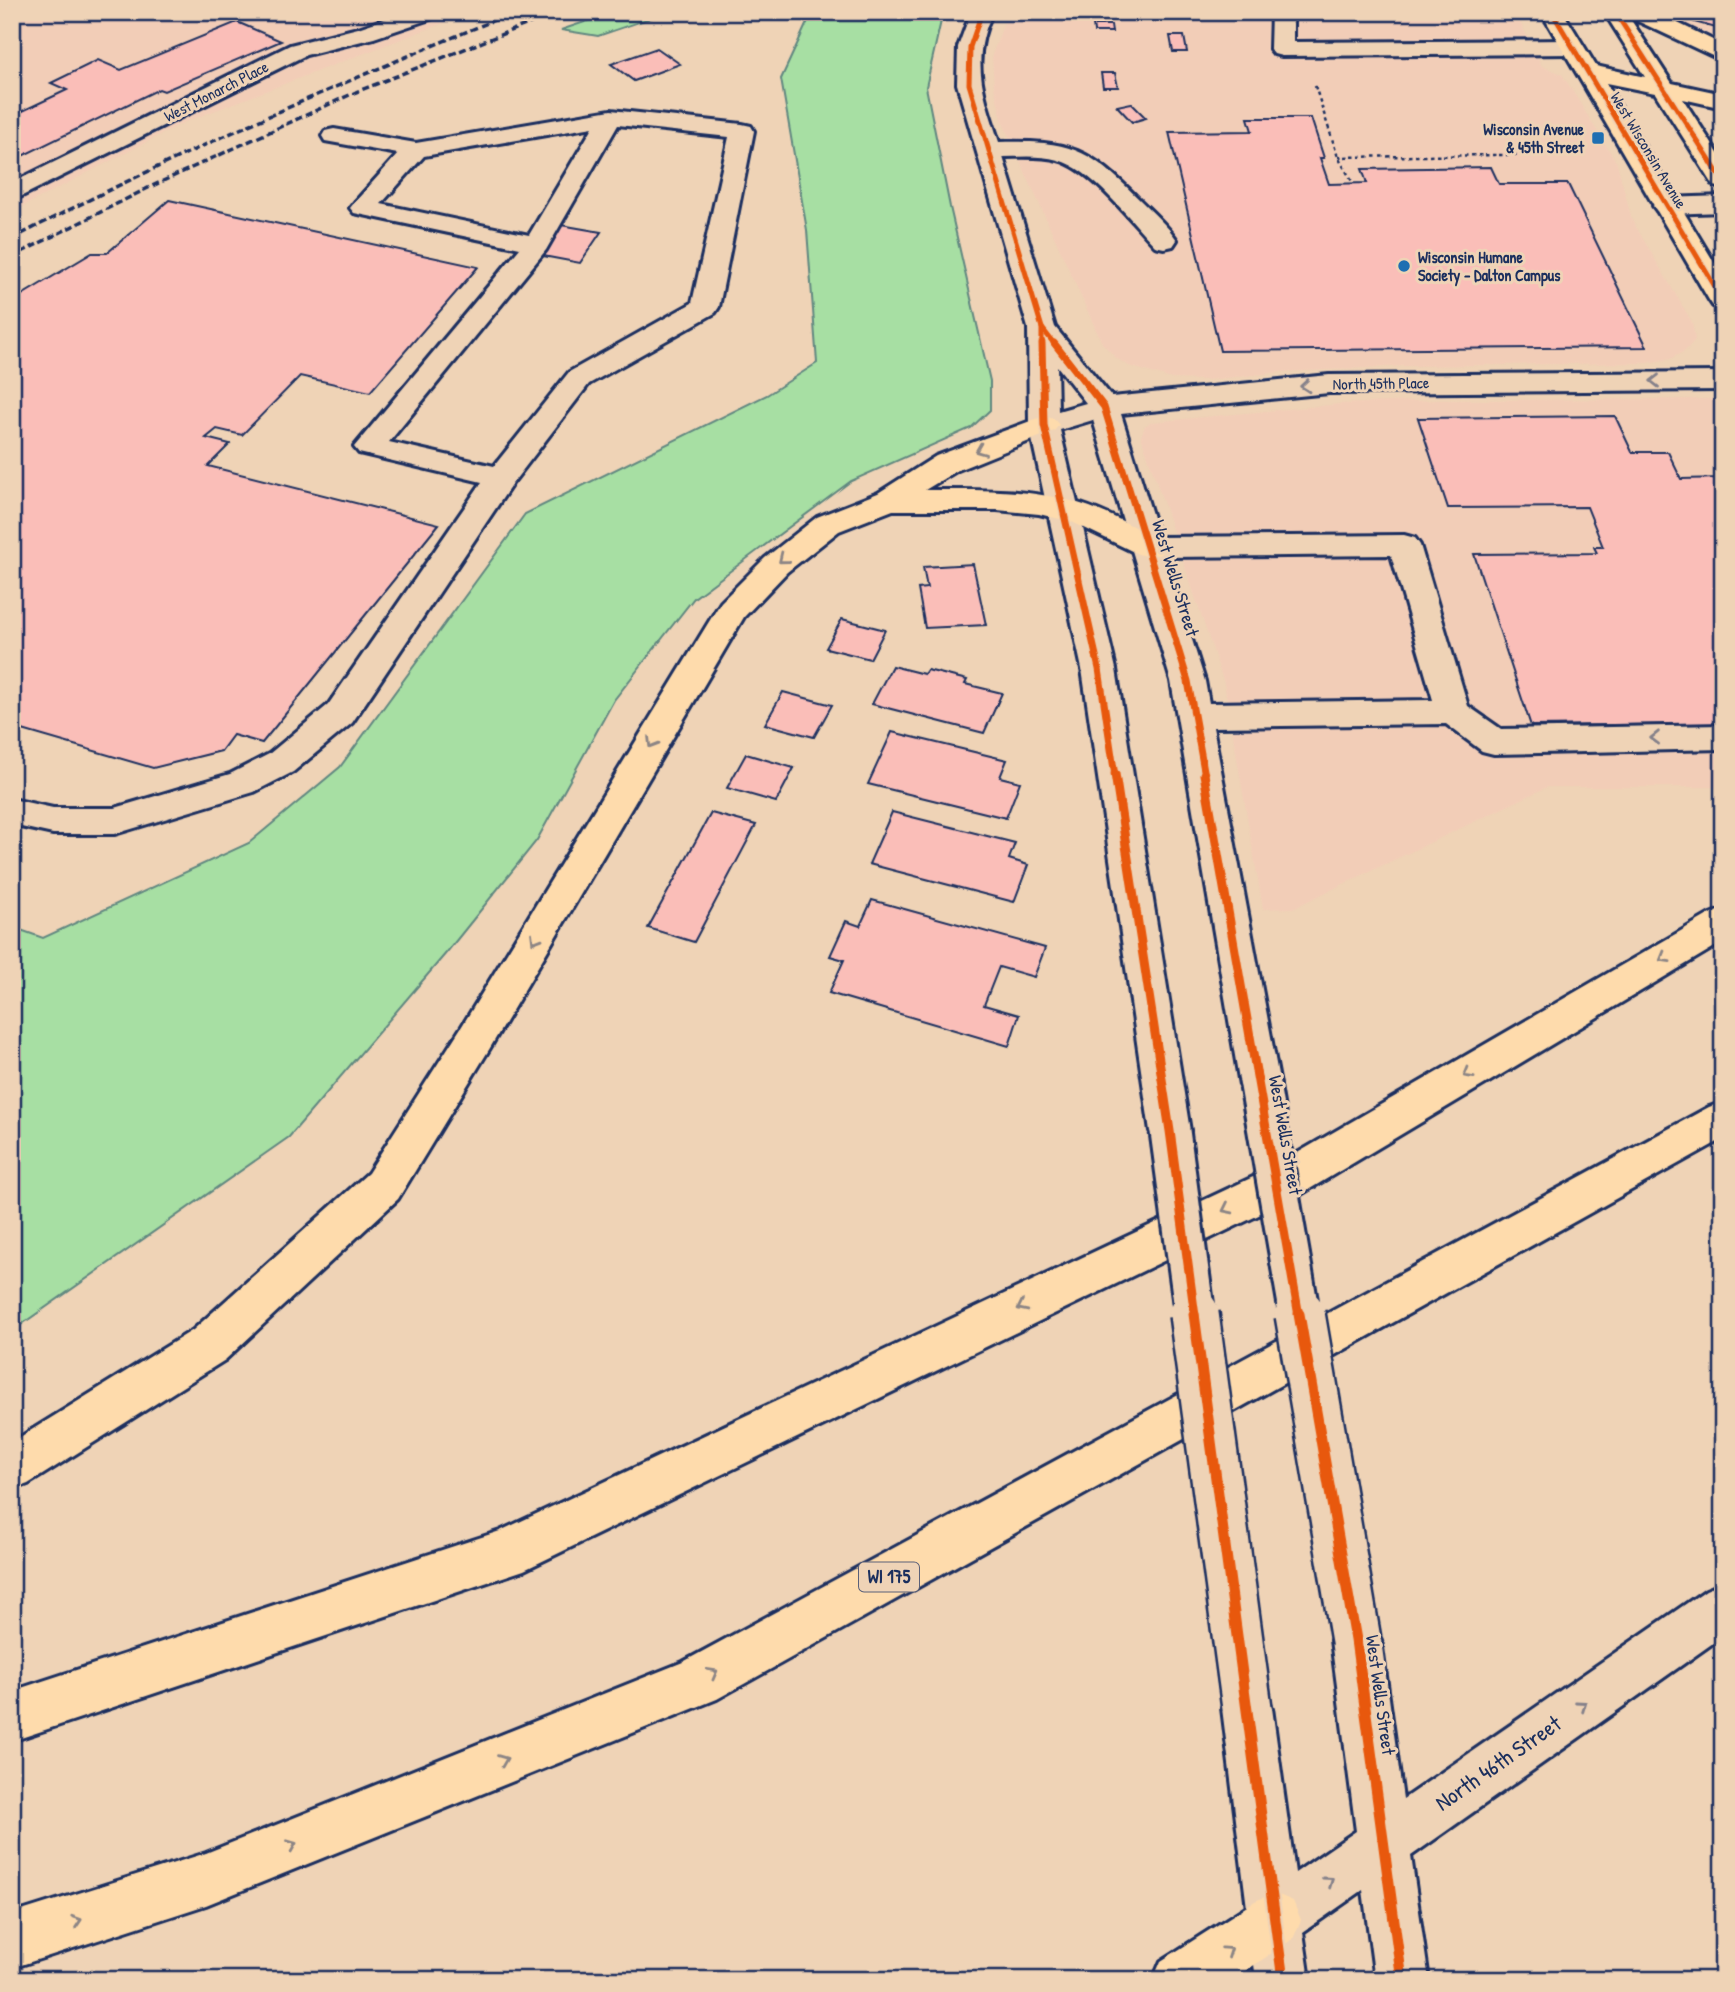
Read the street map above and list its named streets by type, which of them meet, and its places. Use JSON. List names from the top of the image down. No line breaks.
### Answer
{"streets":{"main road":["West Wisconsin Avenue","WI 175"],"street":["West Monarch Place","North 45th Place","West Wells Street","North 46th Street"]},"crossings":[["North 45th Place","West Wells Street"],["West Wells Street","North 46th Street"]],"one_way":["North 46th Street"],"places":{"transit":["Wisconsin Avenue & 45th Street"],"other":["Wisconsin Humane Society - Dalton Campus"]}}
